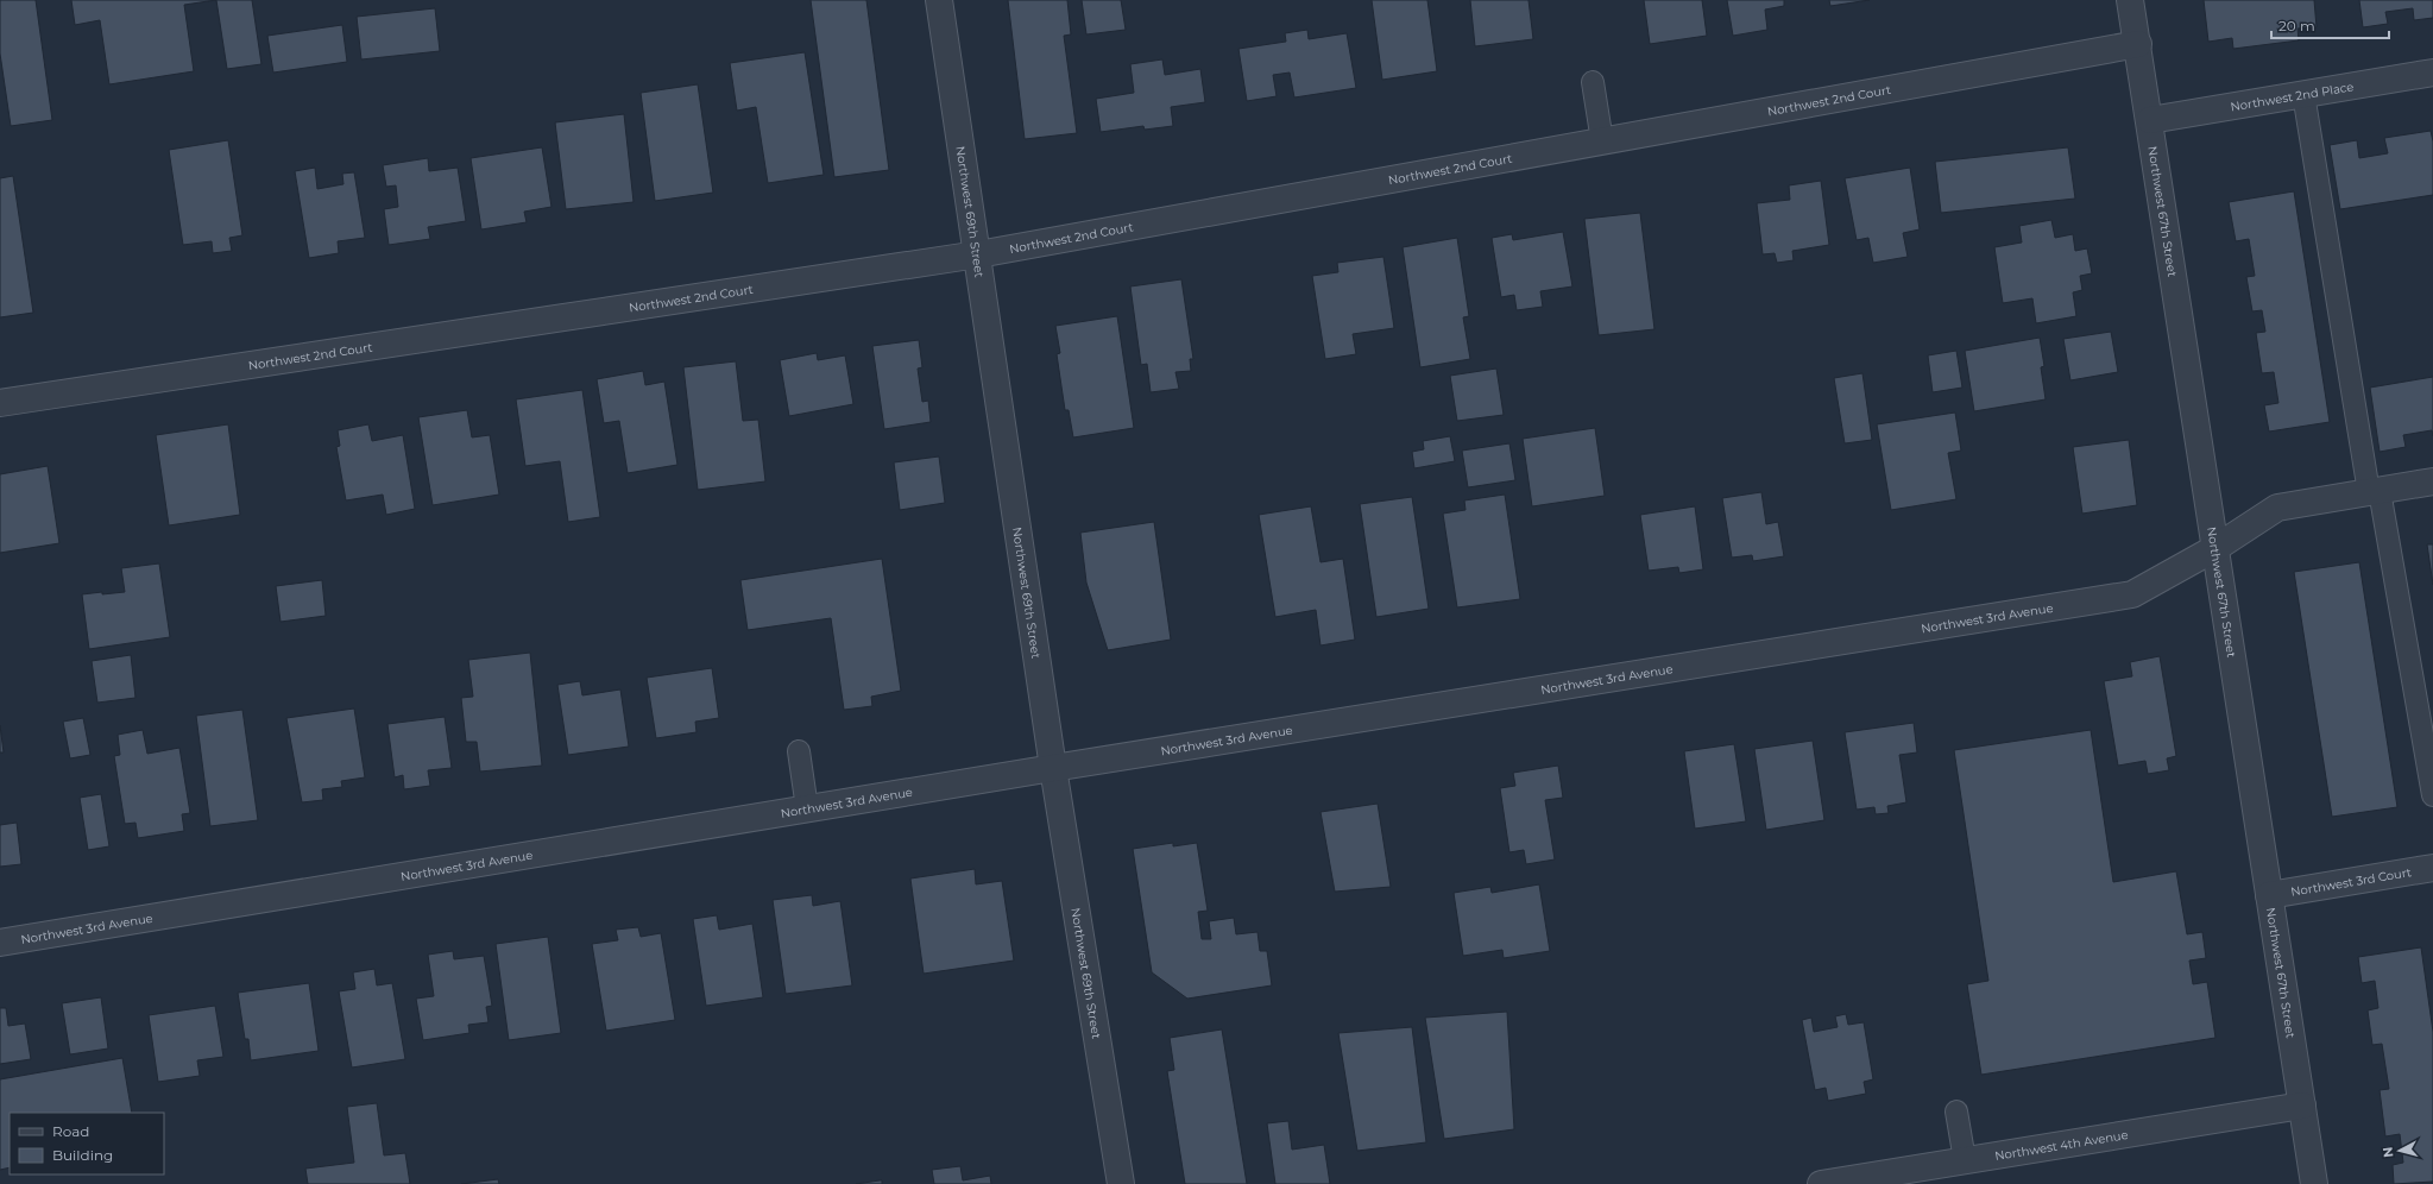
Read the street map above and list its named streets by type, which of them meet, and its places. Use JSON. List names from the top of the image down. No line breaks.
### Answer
{"streets":{"street":["Northwest 2nd Place","Northwest 2nd Court","Northwest 69th Street","Northwest 67th Street","Northwest 3rd Avenue","Northwest 3rd Court","Northwest 4th Avenue"]},"crossings":[["Northwest 2nd Place","Northwest 67th Street"],["Northwest 2nd Court","Northwest 69th Street"],["Northwest 2nd Court","Northwest 67th Street"],["Northwest 69th Street","Northwest 3rd Avenue"],["Northwest 67th Street","Northwest 3rd Avenue"],["Northwest 67th Street","Northwest 3rd Court"],["Northwest 67th Street","Northwest 4th Avenue"]],"legend":["Road","Building"],"scale_bar":"20 m","north":"left"}
